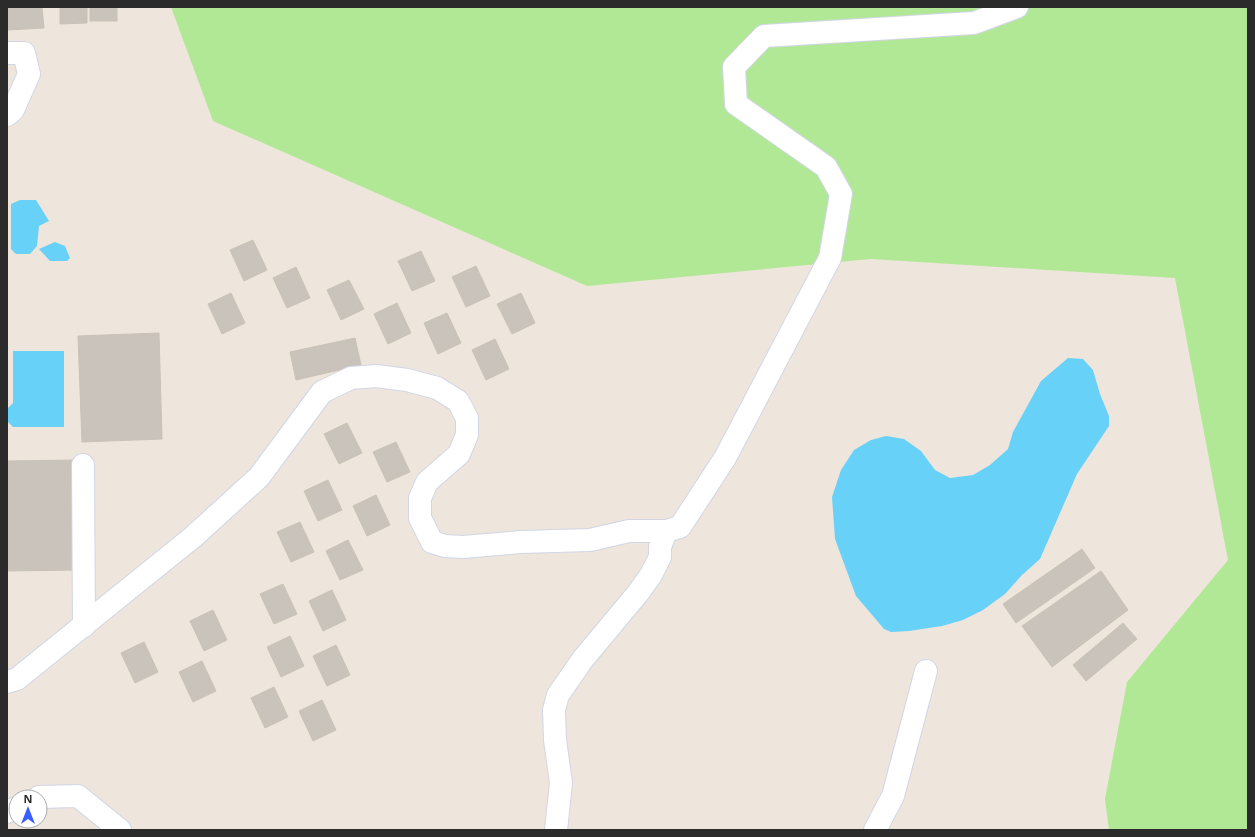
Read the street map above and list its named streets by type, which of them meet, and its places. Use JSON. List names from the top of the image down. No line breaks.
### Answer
{"north":"top"}
